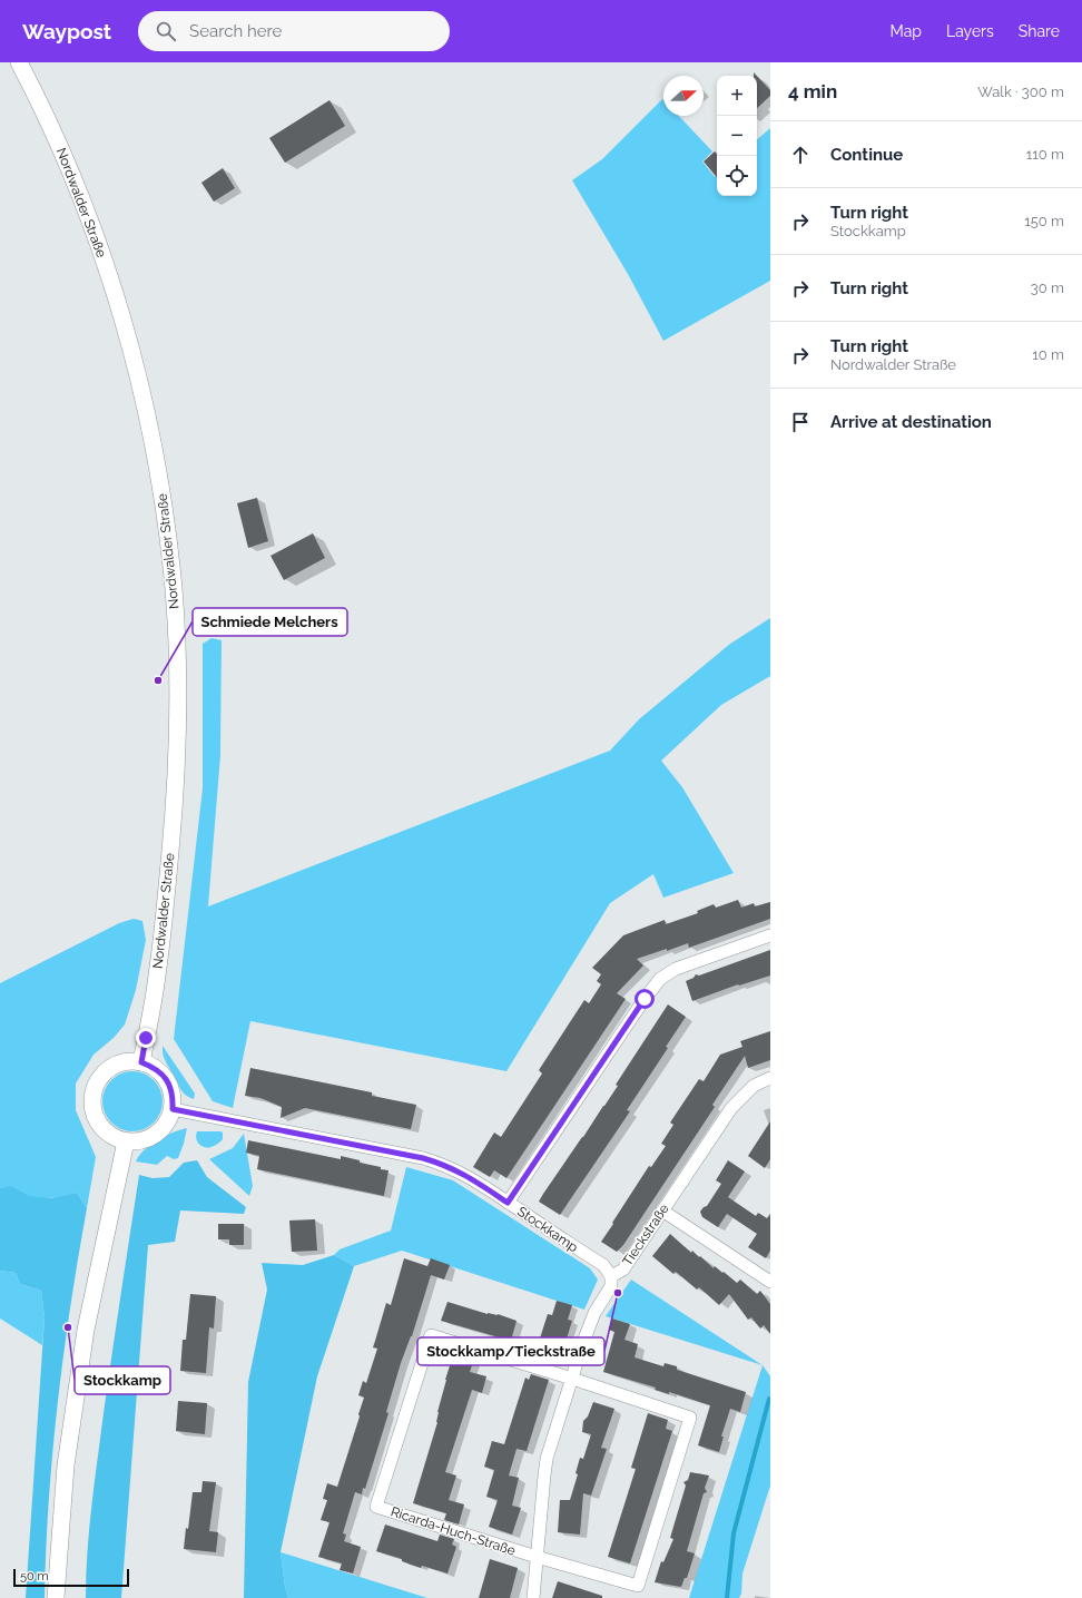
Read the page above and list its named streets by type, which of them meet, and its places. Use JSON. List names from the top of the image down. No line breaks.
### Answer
{"streets":{"main road":["Nordwalder Straße"],"street":["Stockkamp","Tieckstraße","Ricarda-Huch-Straße"]},"crossings":[["Nordwalder Straße","Stockkamp"],["Stockkamp","Tieckstraße"],["Tieckstraße","Ricarda-Huch-Straße"]],"places":["Schmiede Melchers","Stockkamp/Tieckstraße","Stockkamp"],"scale_bar":"50 m","north":"right","page":{"header":"Waypost","search":"Search here","nav":["Map","Layers","Share"],"heading":["4 min","Walk · 300 m"],"map_buttons":["+","−"],"list":[["Continue","110 m"],["Turn right","Stockkamp","150 m"],["Turn right","30 m"],["Turn right","Nordwalder Straße","10 m"],"Arrive at destination"],"scale":"50 m"}}
